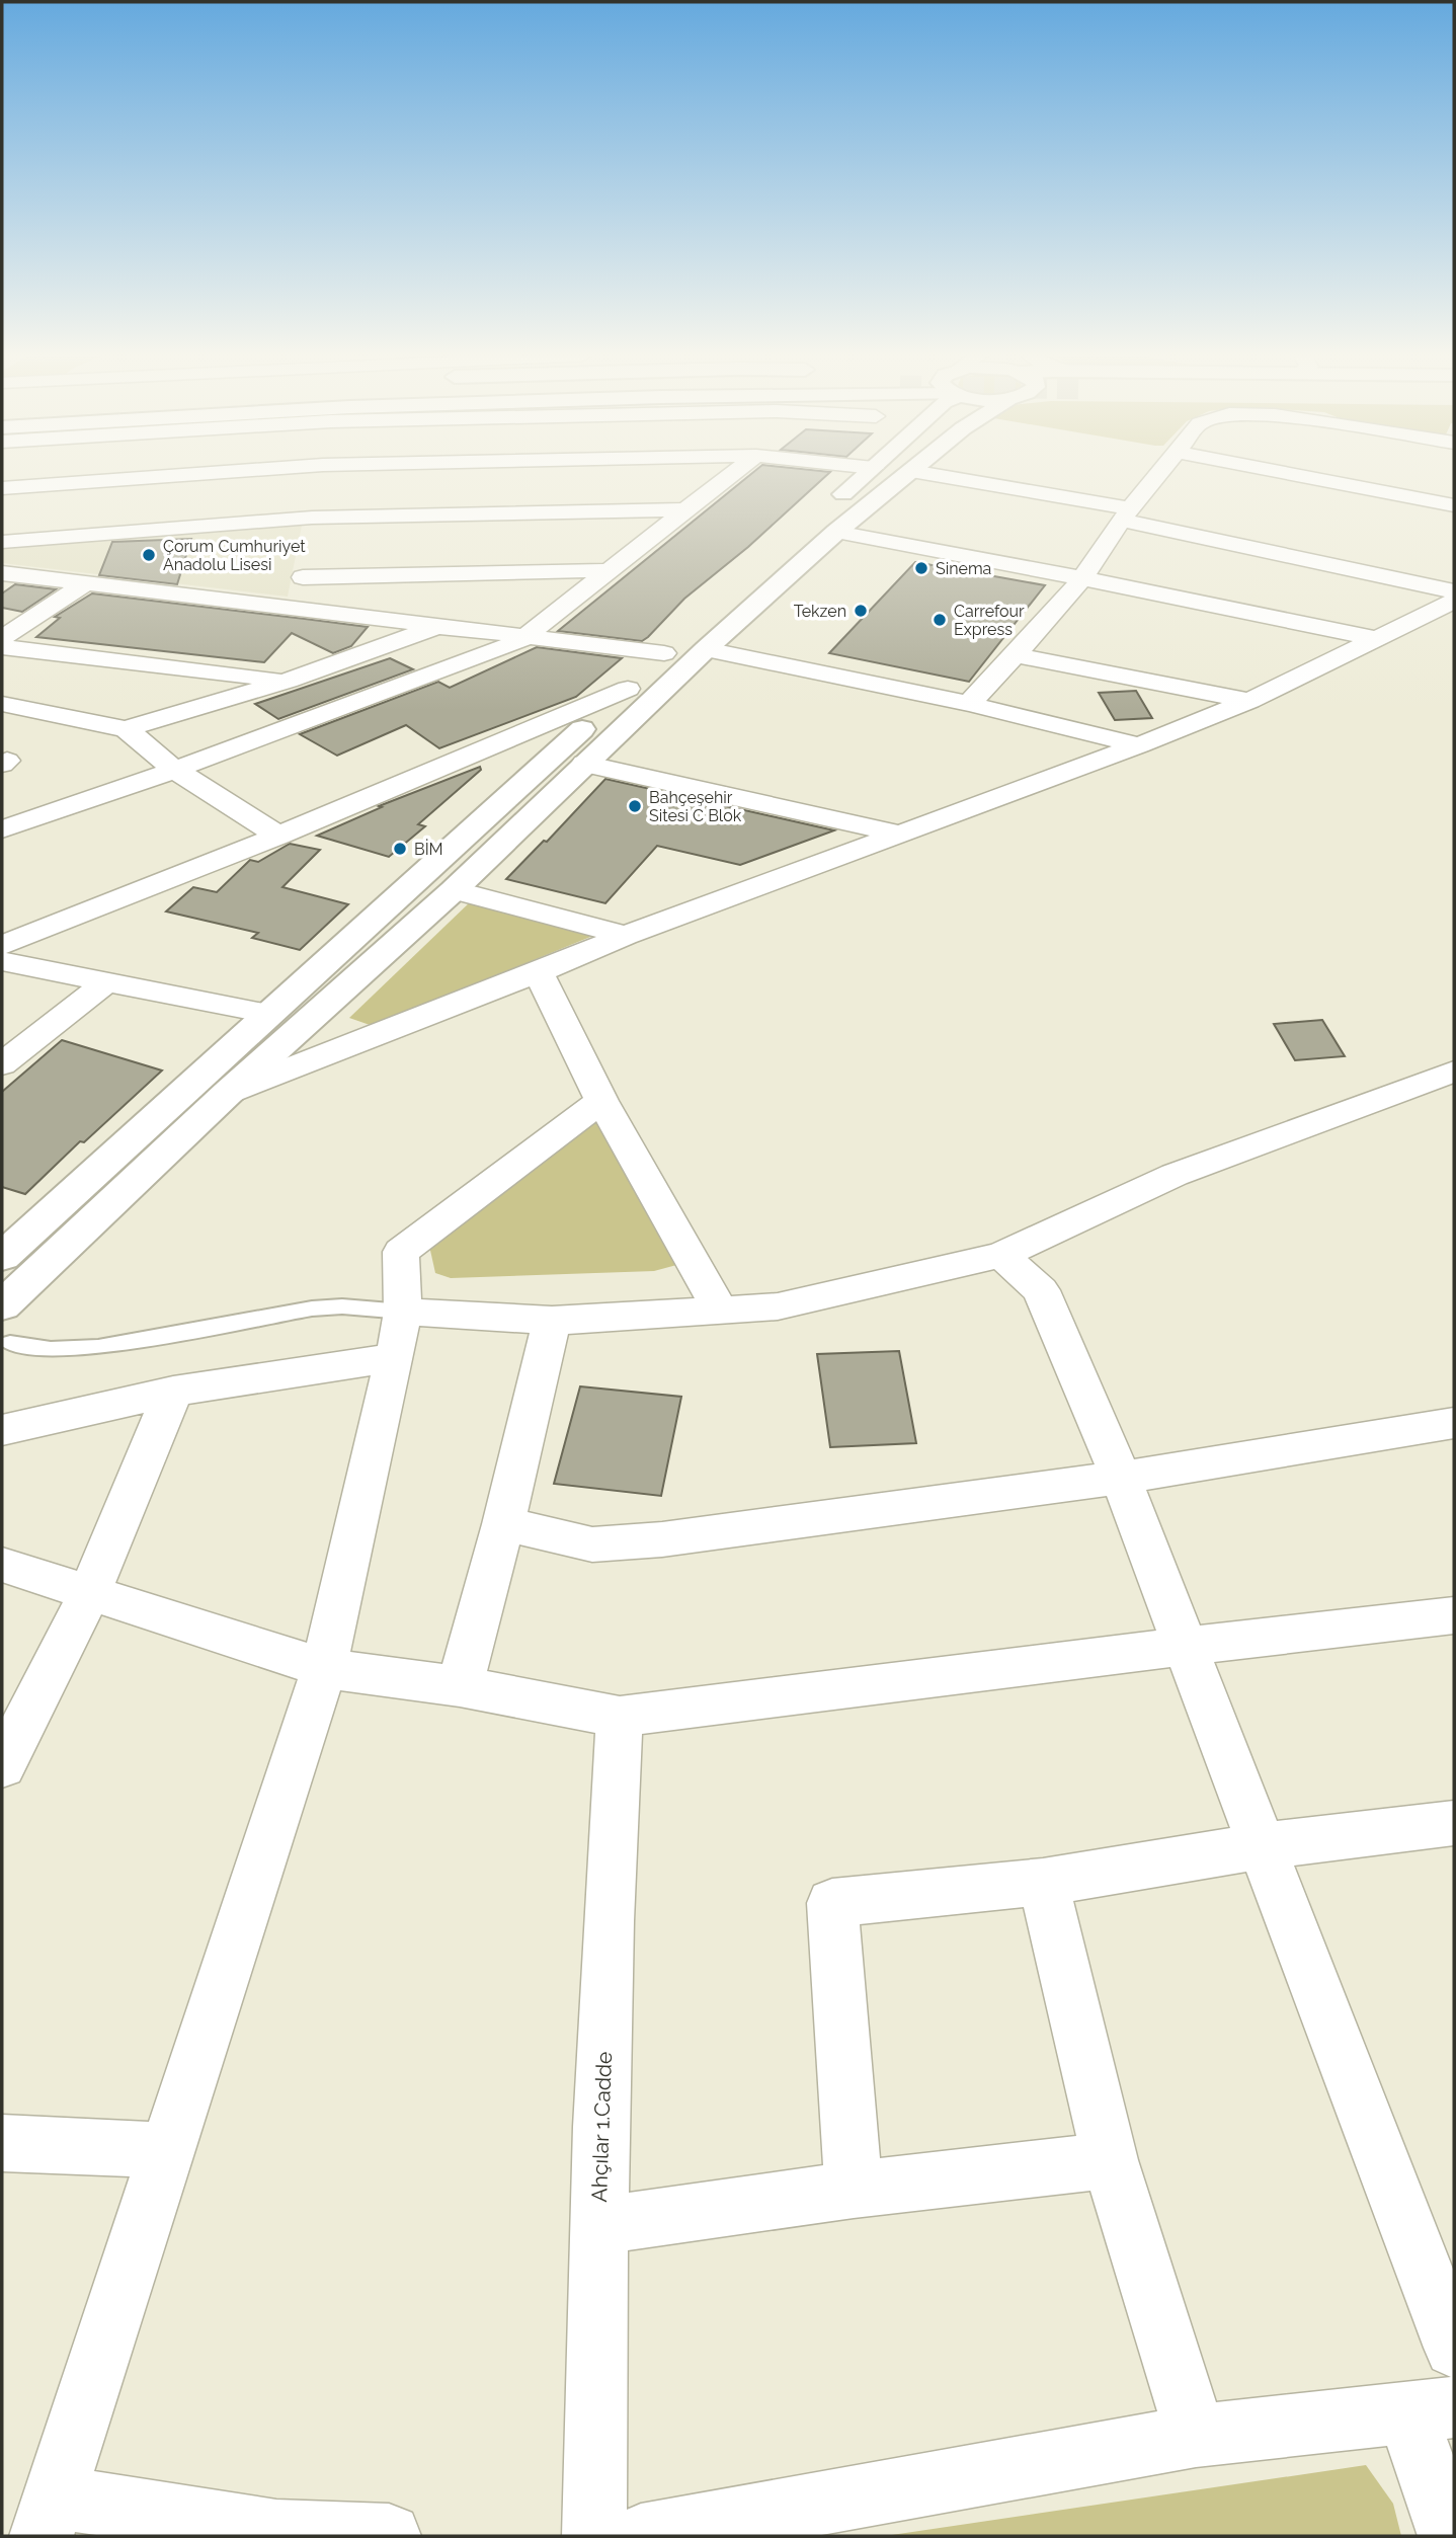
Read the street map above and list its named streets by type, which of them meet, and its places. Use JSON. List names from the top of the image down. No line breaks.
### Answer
{"streets":{"street":["Ahçılar 1.Cadde"]},"places":["Çorum Cumhuriyet Anadolu Lisesi","Sinema","Tekzen","Carrefour Express","Bahçeşehir Sitesi C Blok","BİM"]}
